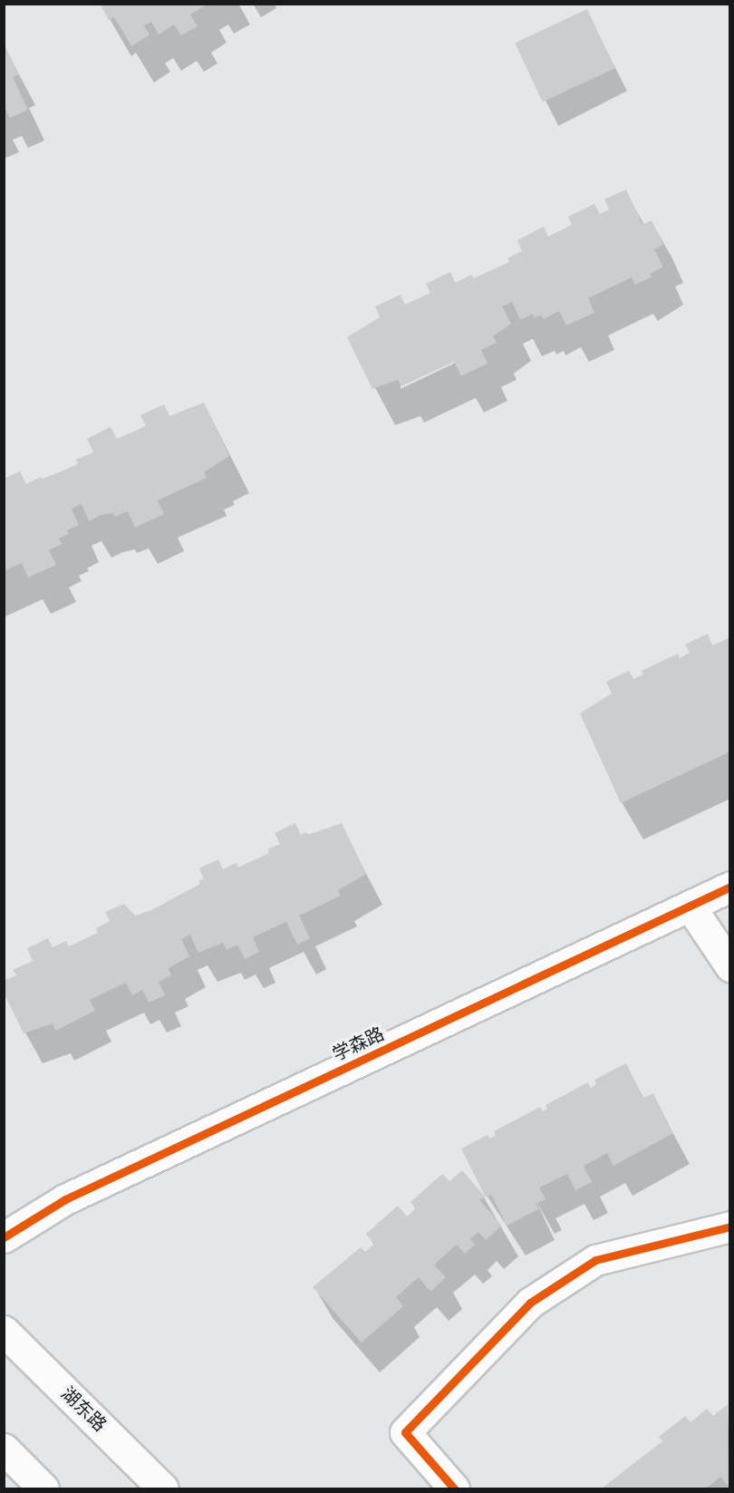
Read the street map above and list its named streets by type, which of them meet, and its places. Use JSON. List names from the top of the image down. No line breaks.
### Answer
{"streets":{"street":["学森路","湖东路"]}}
